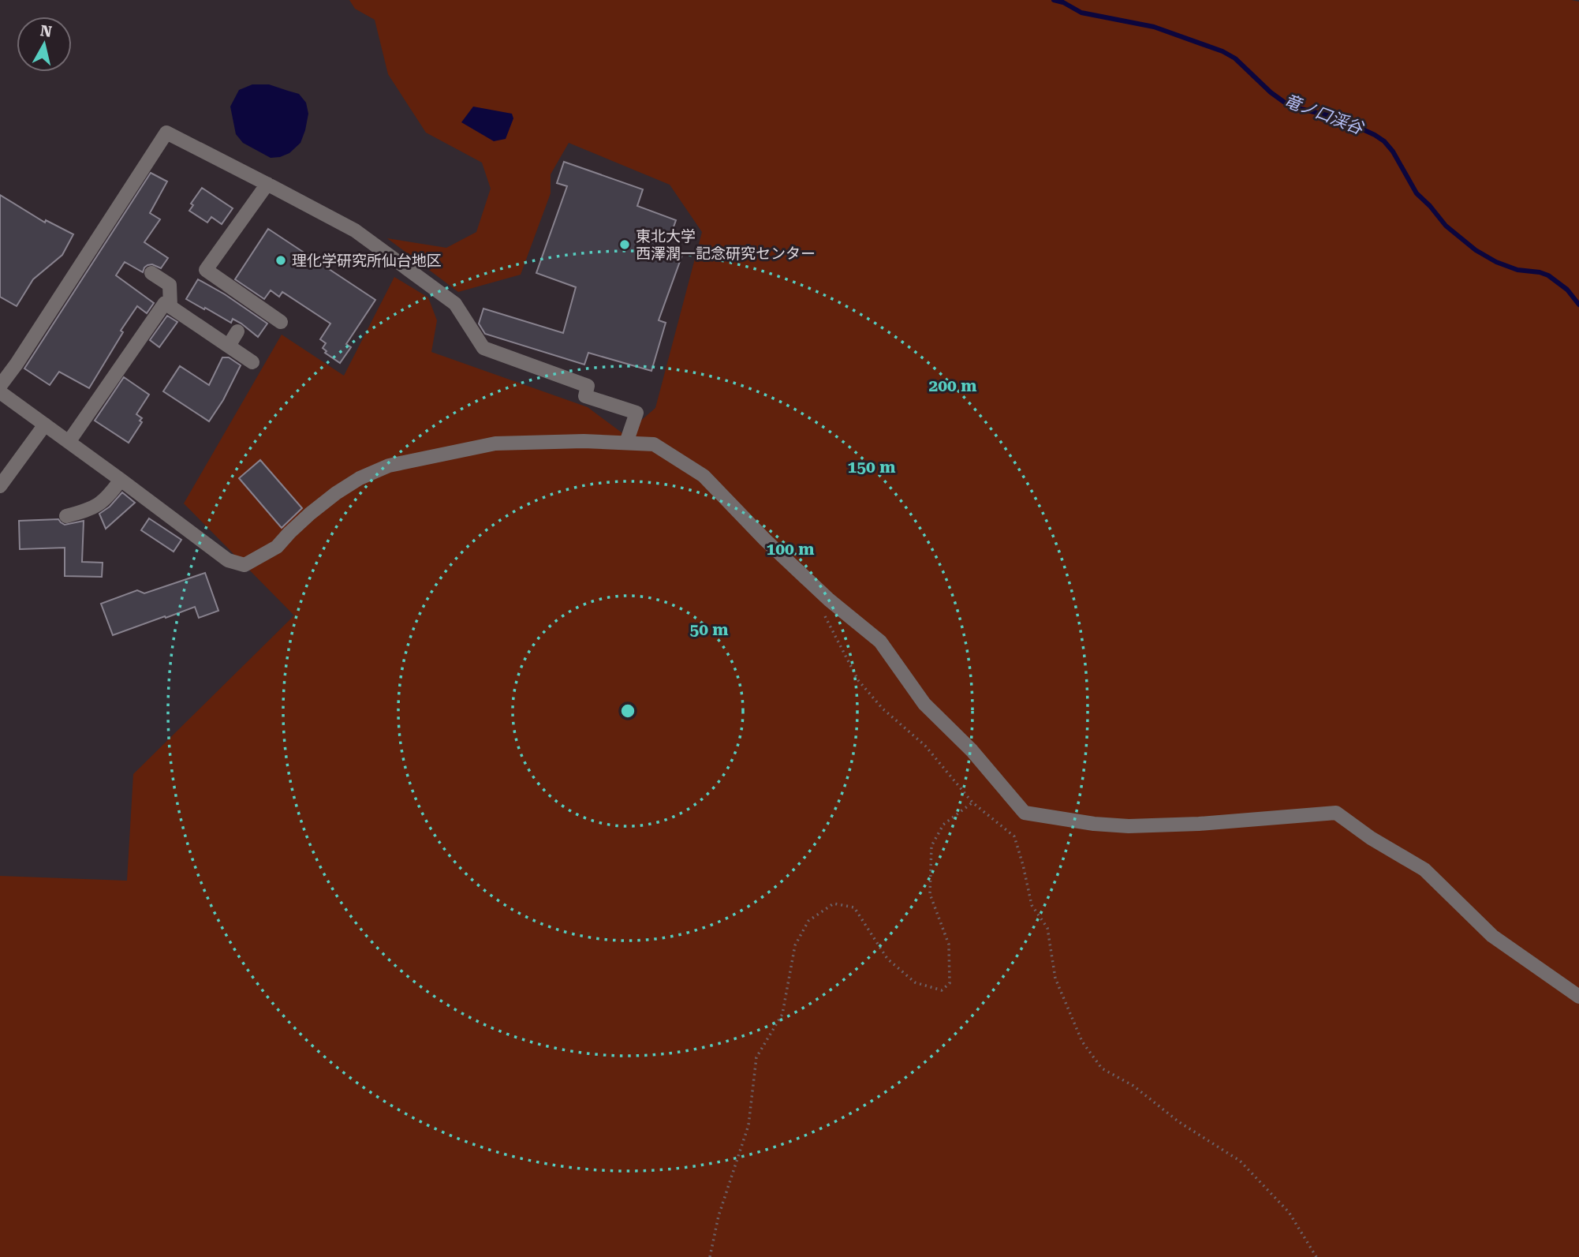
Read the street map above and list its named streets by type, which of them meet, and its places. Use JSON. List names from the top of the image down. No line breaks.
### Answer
{"water":["竜ノ口渓谷"],"places":["東北大学 西澤潤一記念研究センター","理化学研究所仙台地区"],"north":"top","rings":["200 m","150 m","100 m","50 m"]}
